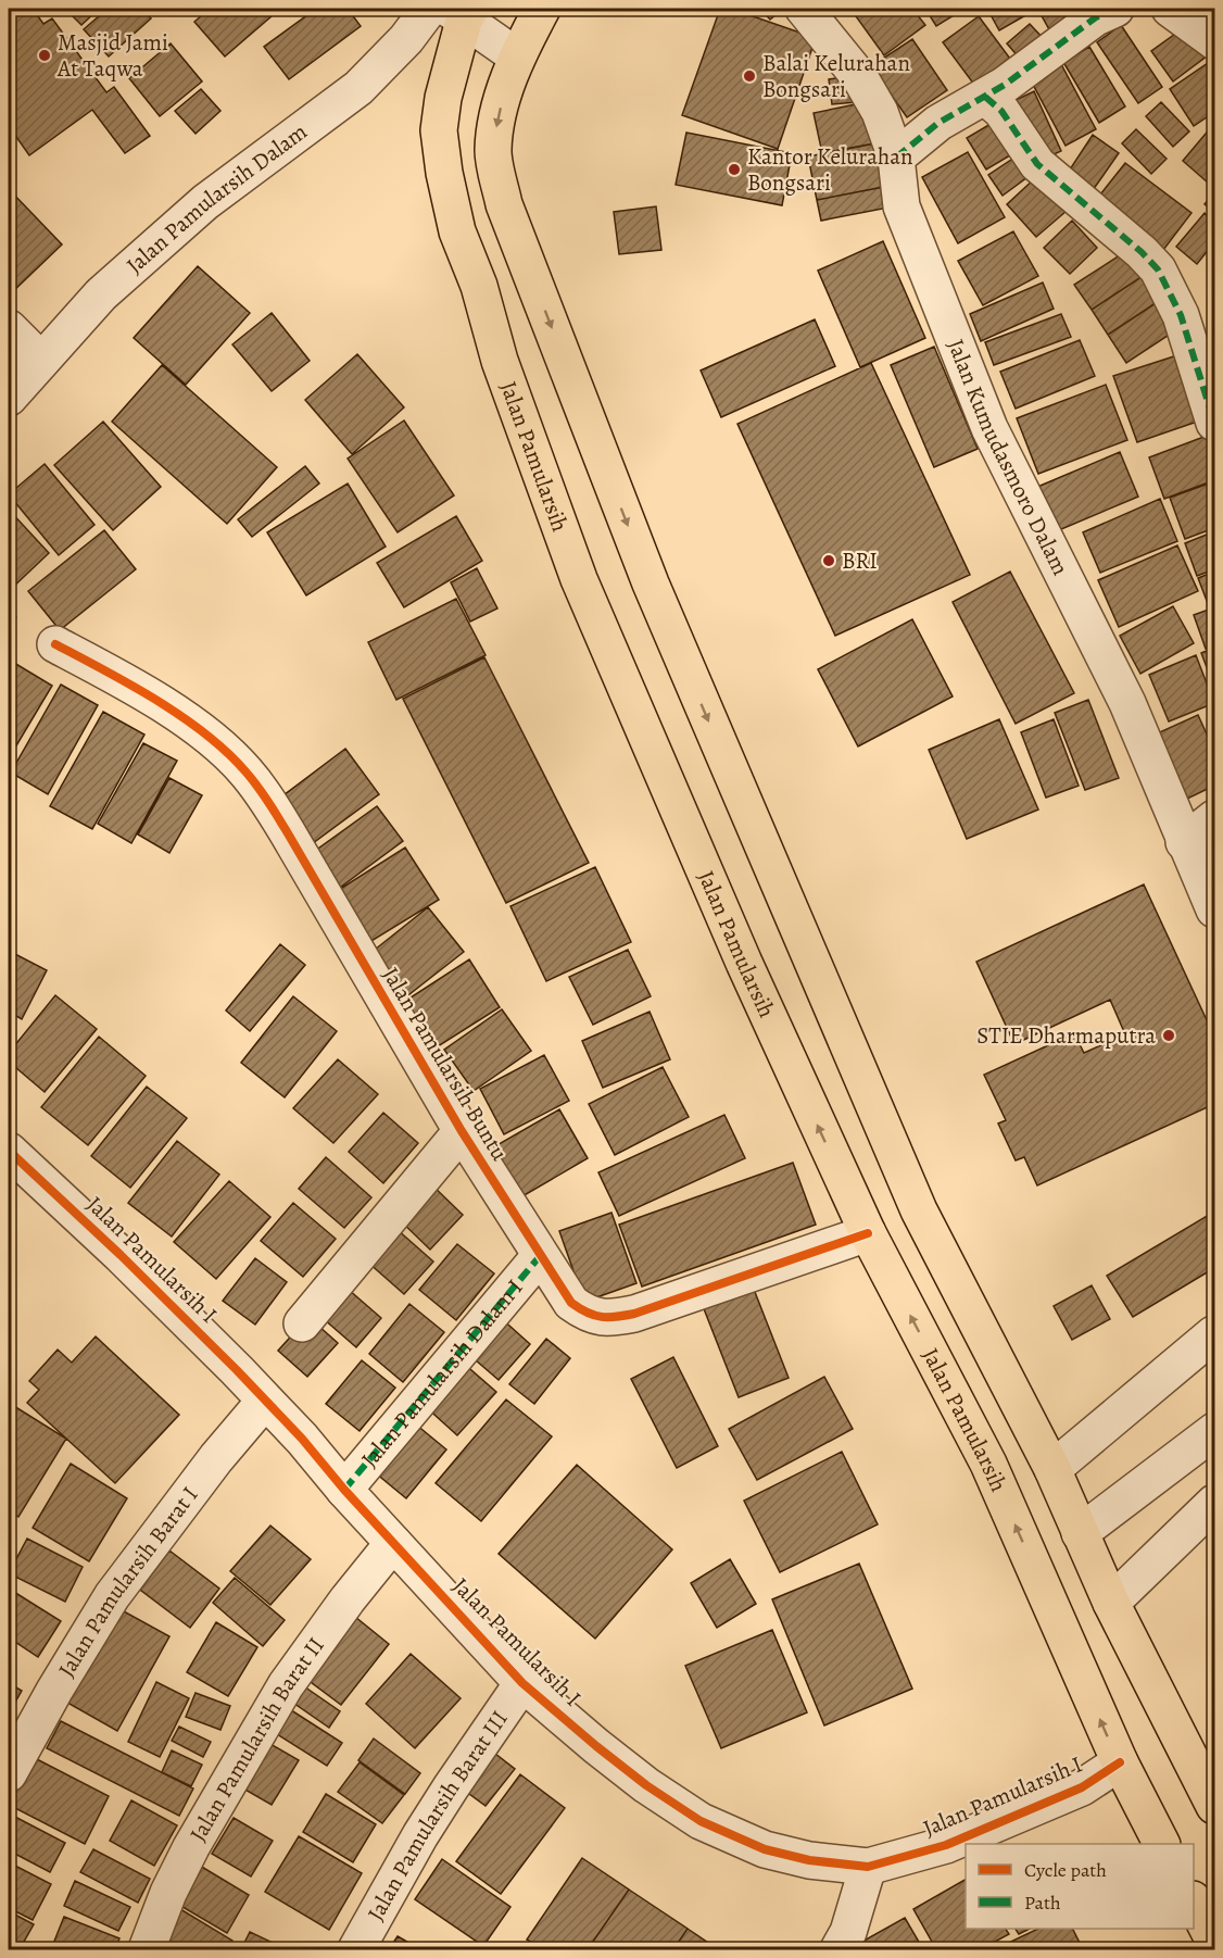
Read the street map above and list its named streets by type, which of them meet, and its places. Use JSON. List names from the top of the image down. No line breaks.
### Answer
{"streets":{"highway":["Jalan Pamularsih"],"street":["Jalan Pamularsih Dalam","Jalan Kumudasmoro Dalam","Jalan Pamularsih Buntu","Jalan Pamularsih I","Jalan Pamularsih Dalam I","Jalan Pamularsih Barat I","Jalan Pamularsih Barat II","Jalan Pamularsih Barat III"]},"crossings":[["Jalan Pamularsih","Jalan Pamularsih Buntu"],["Jalan Pamularsih","Jalan Pamularsih I"],["Jalan Pamularsih Buntu","Jalan Pamularsih Dalam I"],["Jalan Pamularsih I","Jalan Pamularsih Dalam I"],["Jalan Pamularsih I","Jalan Pamularsih Barat I"],["Jalan Pamularsih I","Jalan Pamularsih Barat II"],["Jalan Pamularsih I","Jalan Pamularsih Barat III"]],"places":["Masjid Jami At Taqwa","Balai Kelurahan Bongsari","Kantor Kelurahan Bongsari","BRI","STIE Dharmaputra"],"legend":["Cycle path","Path"]}
